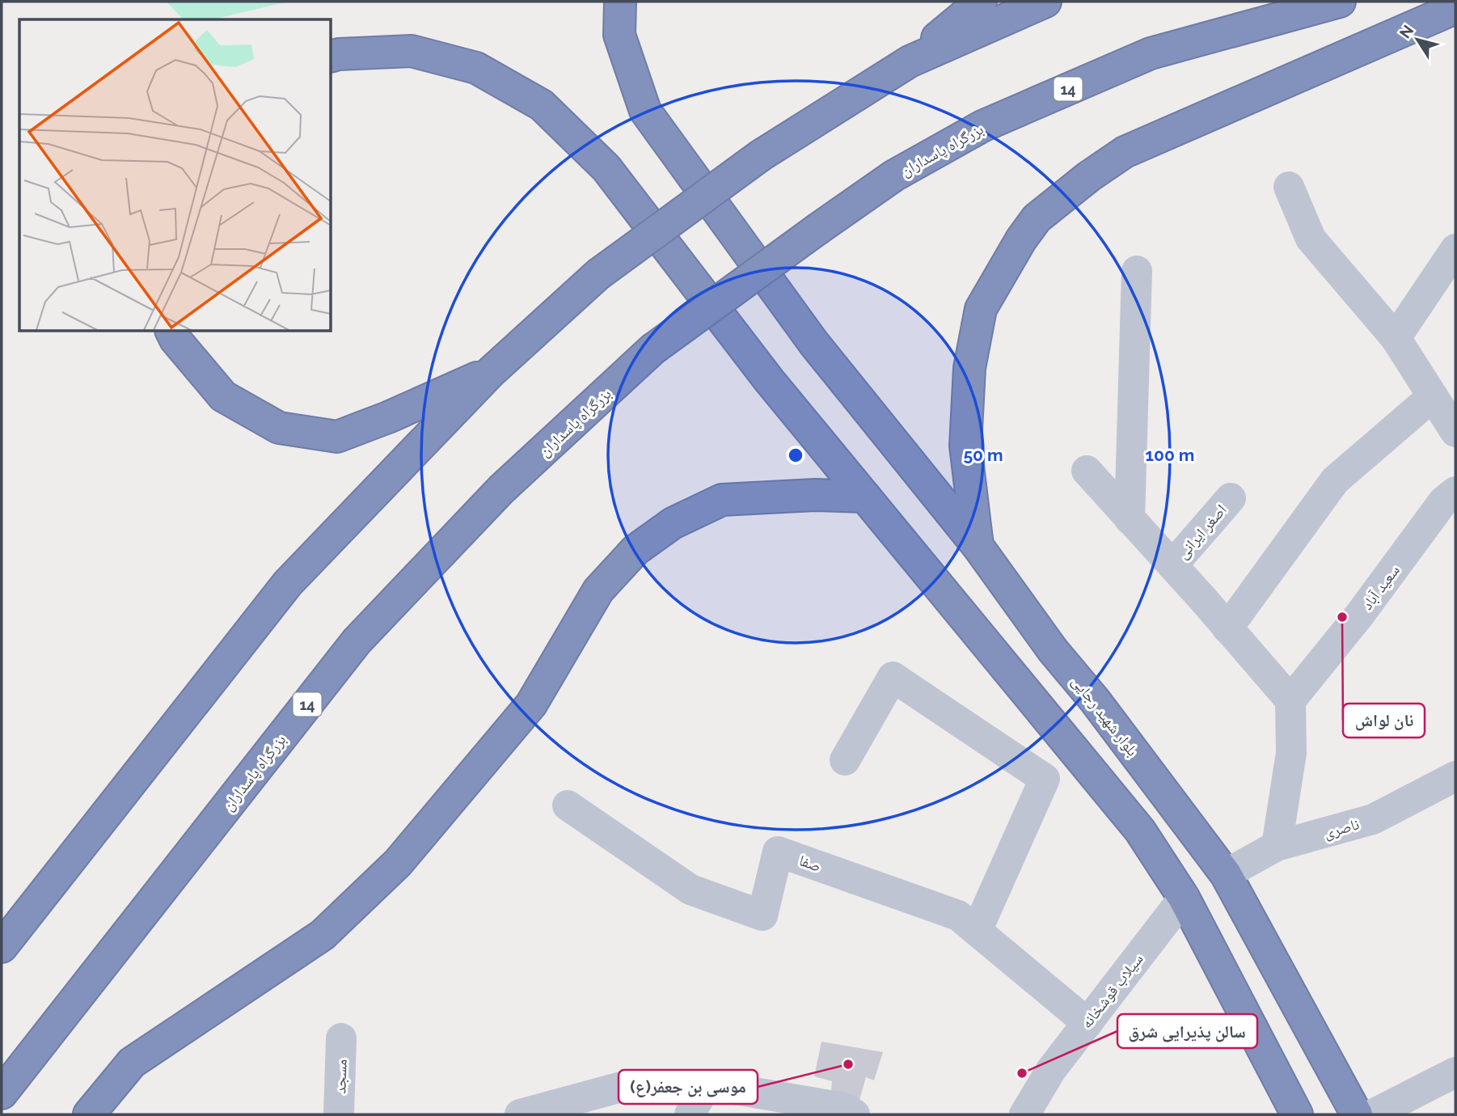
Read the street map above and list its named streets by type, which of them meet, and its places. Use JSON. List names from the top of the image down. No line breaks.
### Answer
{"streets":{"highway":["14","بزرگراه پاسداران","بلوار شهید رجایی"],"street":["اصغر ایرانی","سعید آباد","ناصری","صفا","سیلاب قوشخانه","مسجد"]},"crossings":[["بلوار شهید رجایی","ناصری"],["صفا","سیلاب قوشخانه"]],"places":["نان لواش","موسی بن جعفر(ع)","سالن پذیرایی شرق"],"north":"top left","rings":["50 m","100 m"]}
